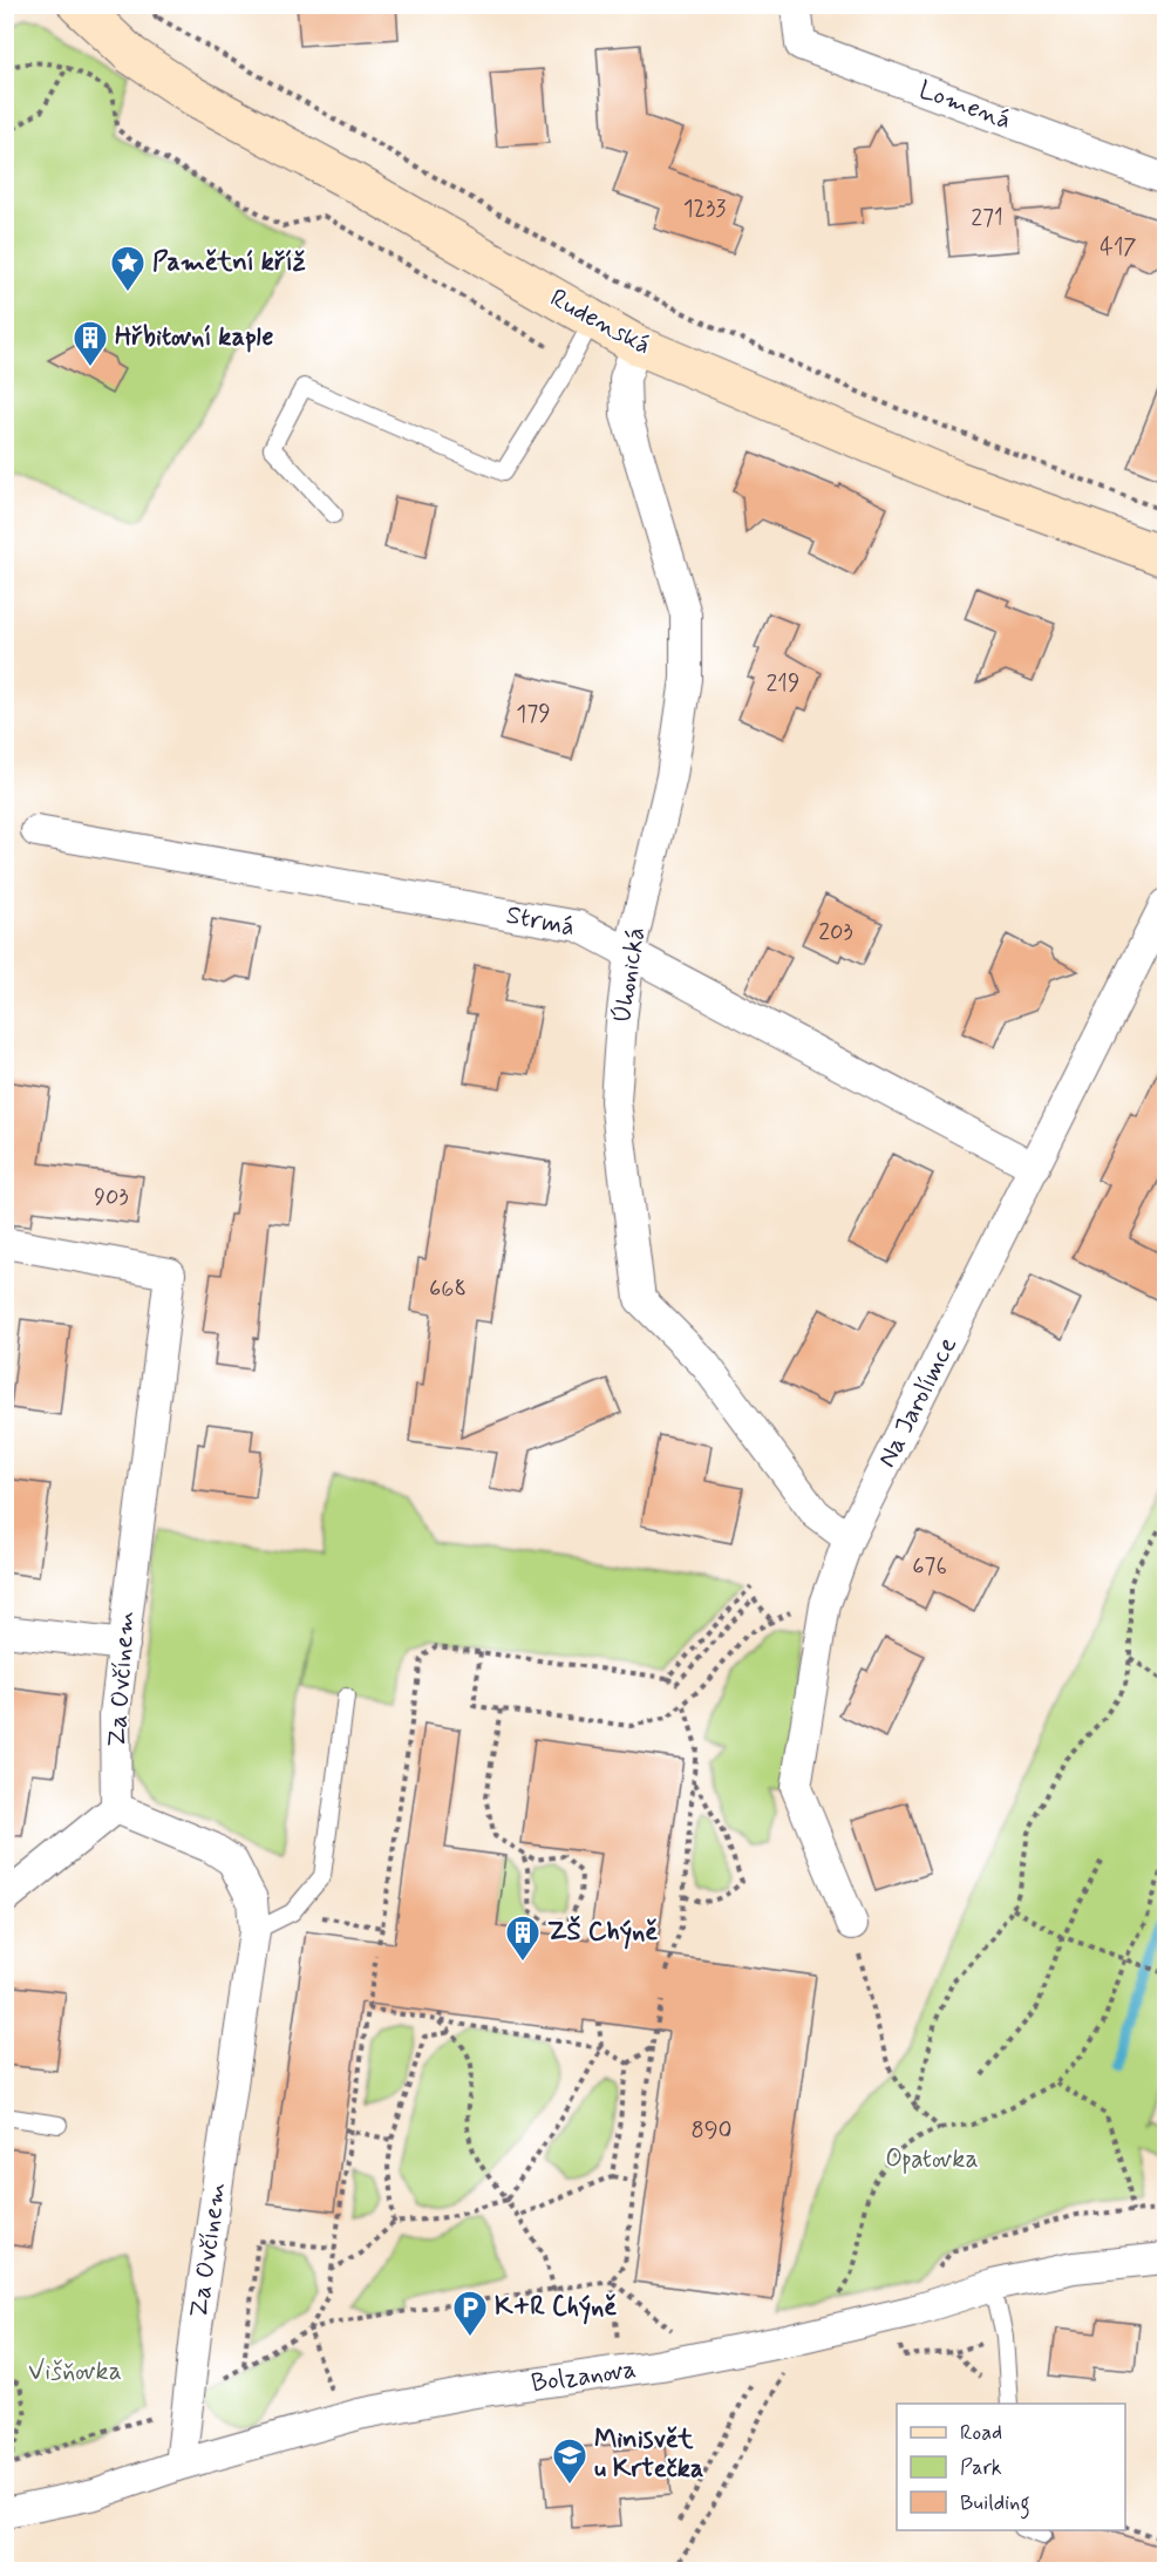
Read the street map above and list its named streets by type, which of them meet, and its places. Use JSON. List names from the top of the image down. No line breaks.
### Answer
{"streets":{"street":["Lomená","Rudenská","Strmá","Úhonická","Na Jarolímce","Za Ovčínem","Bolzanova"]},"crossings":[["Rudenská","Úhonická"],["Strmá","Úhonická"],["Strmá","Na Jarolímce"],["Úhonická","Na Jarolímce"],["Za Ovčínem","Bolzanova"]],"parks":["Opatovka","Višňovka"],"places":{"place":["Pamětní kříž"],"building":["Hřbitovní kaple","ZŠ Chýně"],"parking":["K+R Chýně"],"school or university":["Minisvět u Krtečka"]},"house_numbers":["1233","271","417","219","179","203","903","668","676","890"],"legend":["Road","Park","Building"]}
